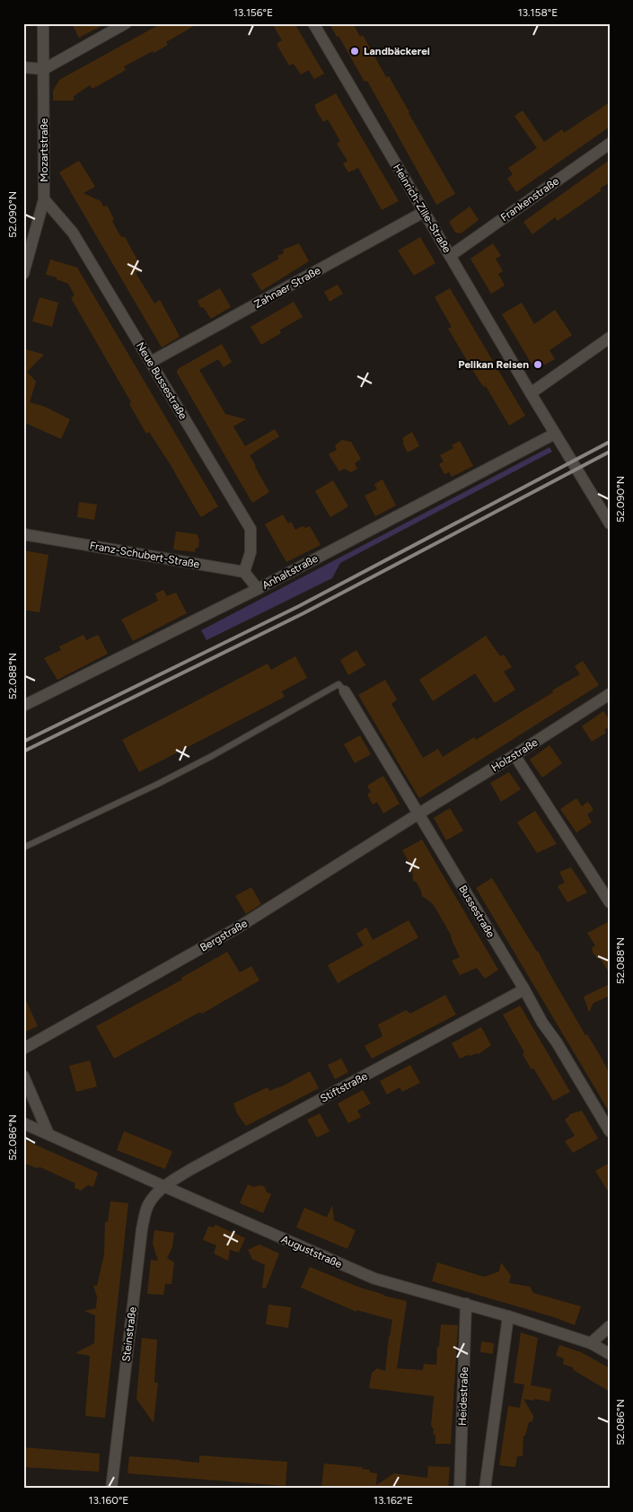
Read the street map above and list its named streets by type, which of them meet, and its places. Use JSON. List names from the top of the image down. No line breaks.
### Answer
{"streets":{"street":["Mozartstraße","Frankenstraße","Heinrich-Zille-Straße","Zahnaer Straße","Neue Bussestraße","Franz-Schubert-Straße","Anhaltstraße","Holzstraße","Bussestraße","Bergstraße","Stiftstraße","Auguststraße","Steinstraße","Heidestraße"]},"crossings":[["Mozartstraße","Neue Bussestraße"],["Frankenstraße","Heinrich-Zille-Straße"],["Heinrich-Zille-Straße","Zahnaer Straße"],["Heinrich-Zille-Straße","Anhaltstraße"],["Zahnaer Straße","Neue Bussestraße"],["Neue Bussestraße","Franz-Schubert-Straße"],["Holzstraße","Bussestraße"],["Holzstraße","Bergstraße"],["Bussestraße","Bergstraße"],["Bussestraße","Stiftstraße"],["Stiftstraße","Auguststraße"],["Stiftstraße","Steinstraße"],["Auguststraße","Steinstraße"],["Auguststraße","Heidestraße"]],"places":["Landbäckerei","Pelikan Reisen"],"coordinates":["13.156°E","13.158°E","52.090°N","52.088°N","52.086°N","13.160°E","13.162°E"]}
